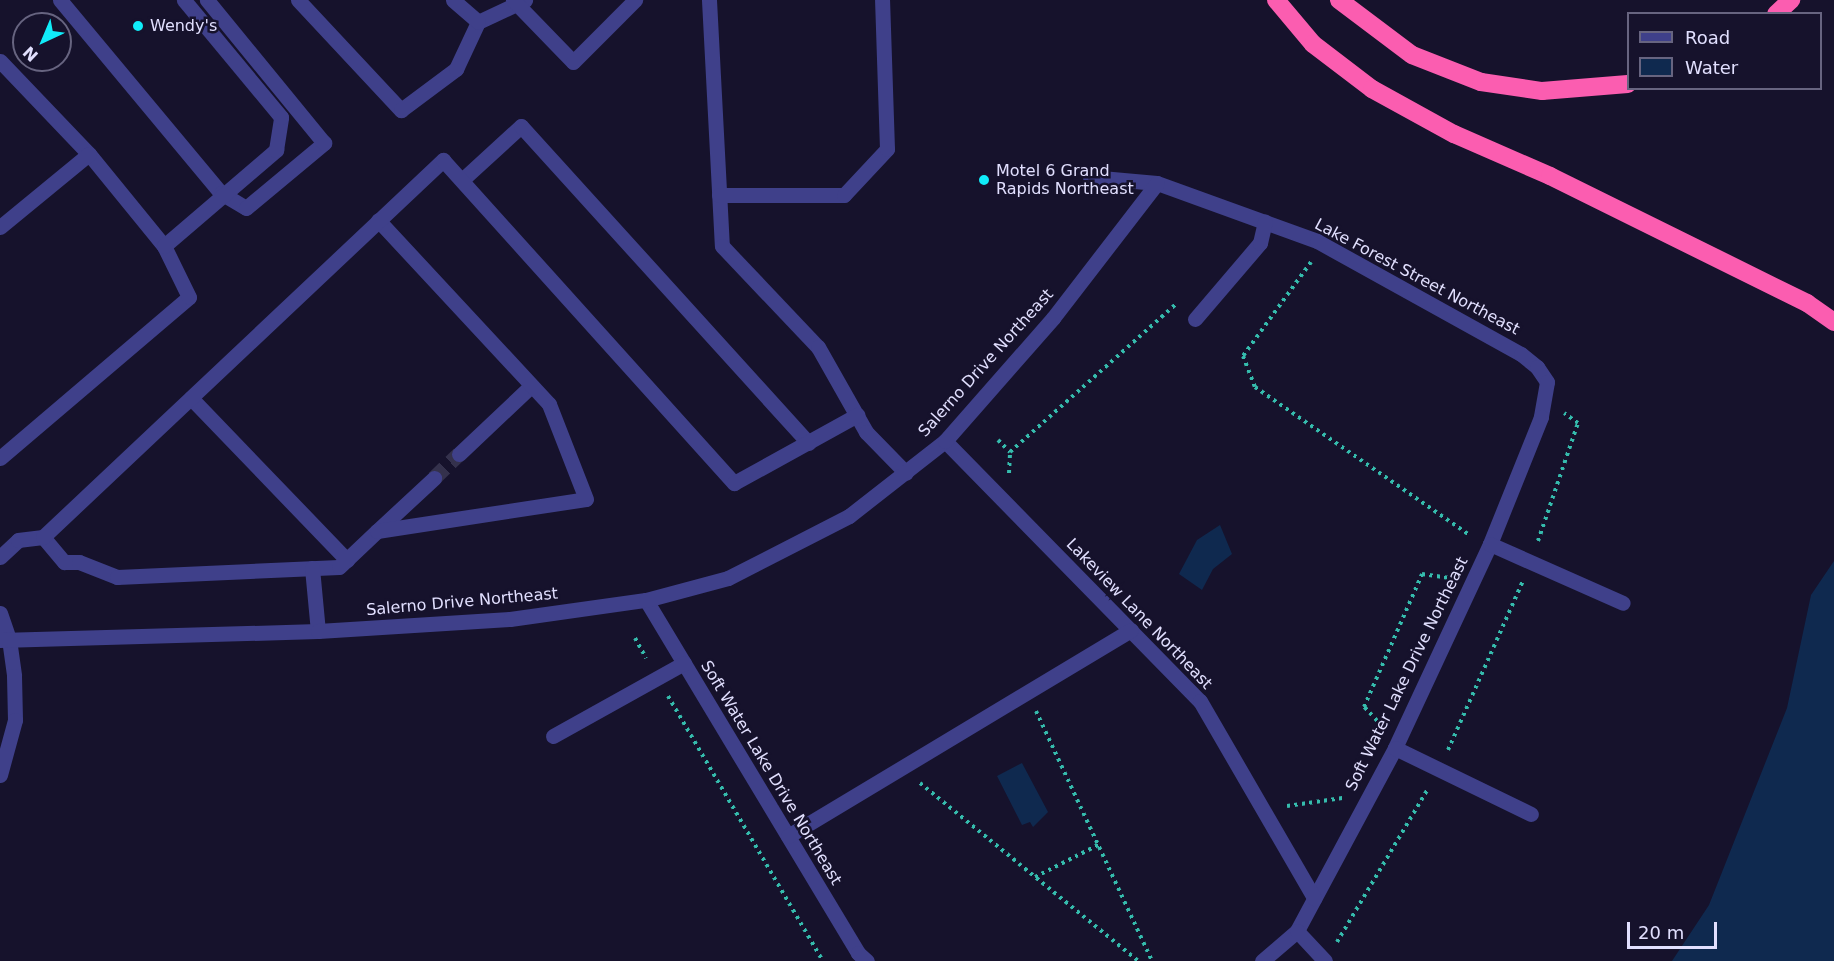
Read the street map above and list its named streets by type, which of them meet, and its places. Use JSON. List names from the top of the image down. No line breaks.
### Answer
{"streets":{"street":["Lake Forest Street Northeast","Salerno Drive Northeast","Lakeview Lane Northeast","Soft Water Lake Drive Northeast"]},"crossings":[["Lake Forest Street Northeast","Salerno Drive Northeast"],["Lake Forest Street Northeast","Soft Water Lake Drive Northeast"],["Salerno Drive Northeast","Lakeview Lane Northeast"],["Salerno Drive Northeast","Soft Water Lake Drive Northeast"],["Lakeview Lane Northeast","Soft Water Lake Drive Northeast"]],"places":["Wendy's","Motel 6 Grand Rapids Northeast"],"legend":["Road","Water"],"scale_bar":"20 m","north":"bottom left"}
